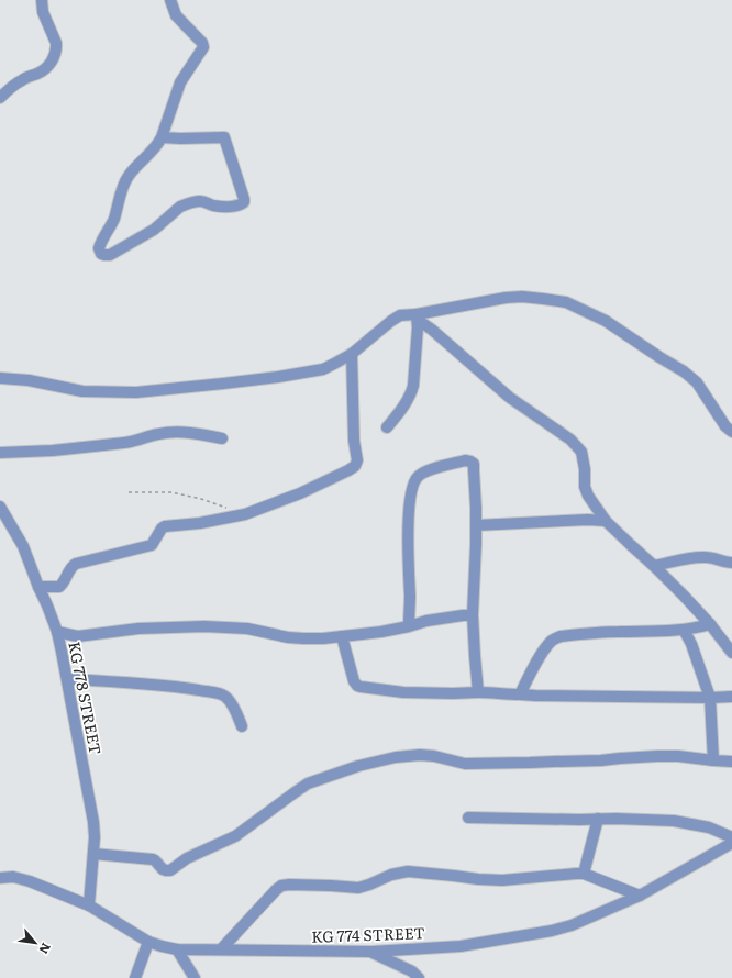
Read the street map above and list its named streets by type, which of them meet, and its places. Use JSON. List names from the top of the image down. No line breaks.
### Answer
{"streets":{"street":["KG 778 STREET","KG 774 STREET"]},"crossings":[["KG 778 STREET","KG 774 STREET"]],"north":"bottom right"}
